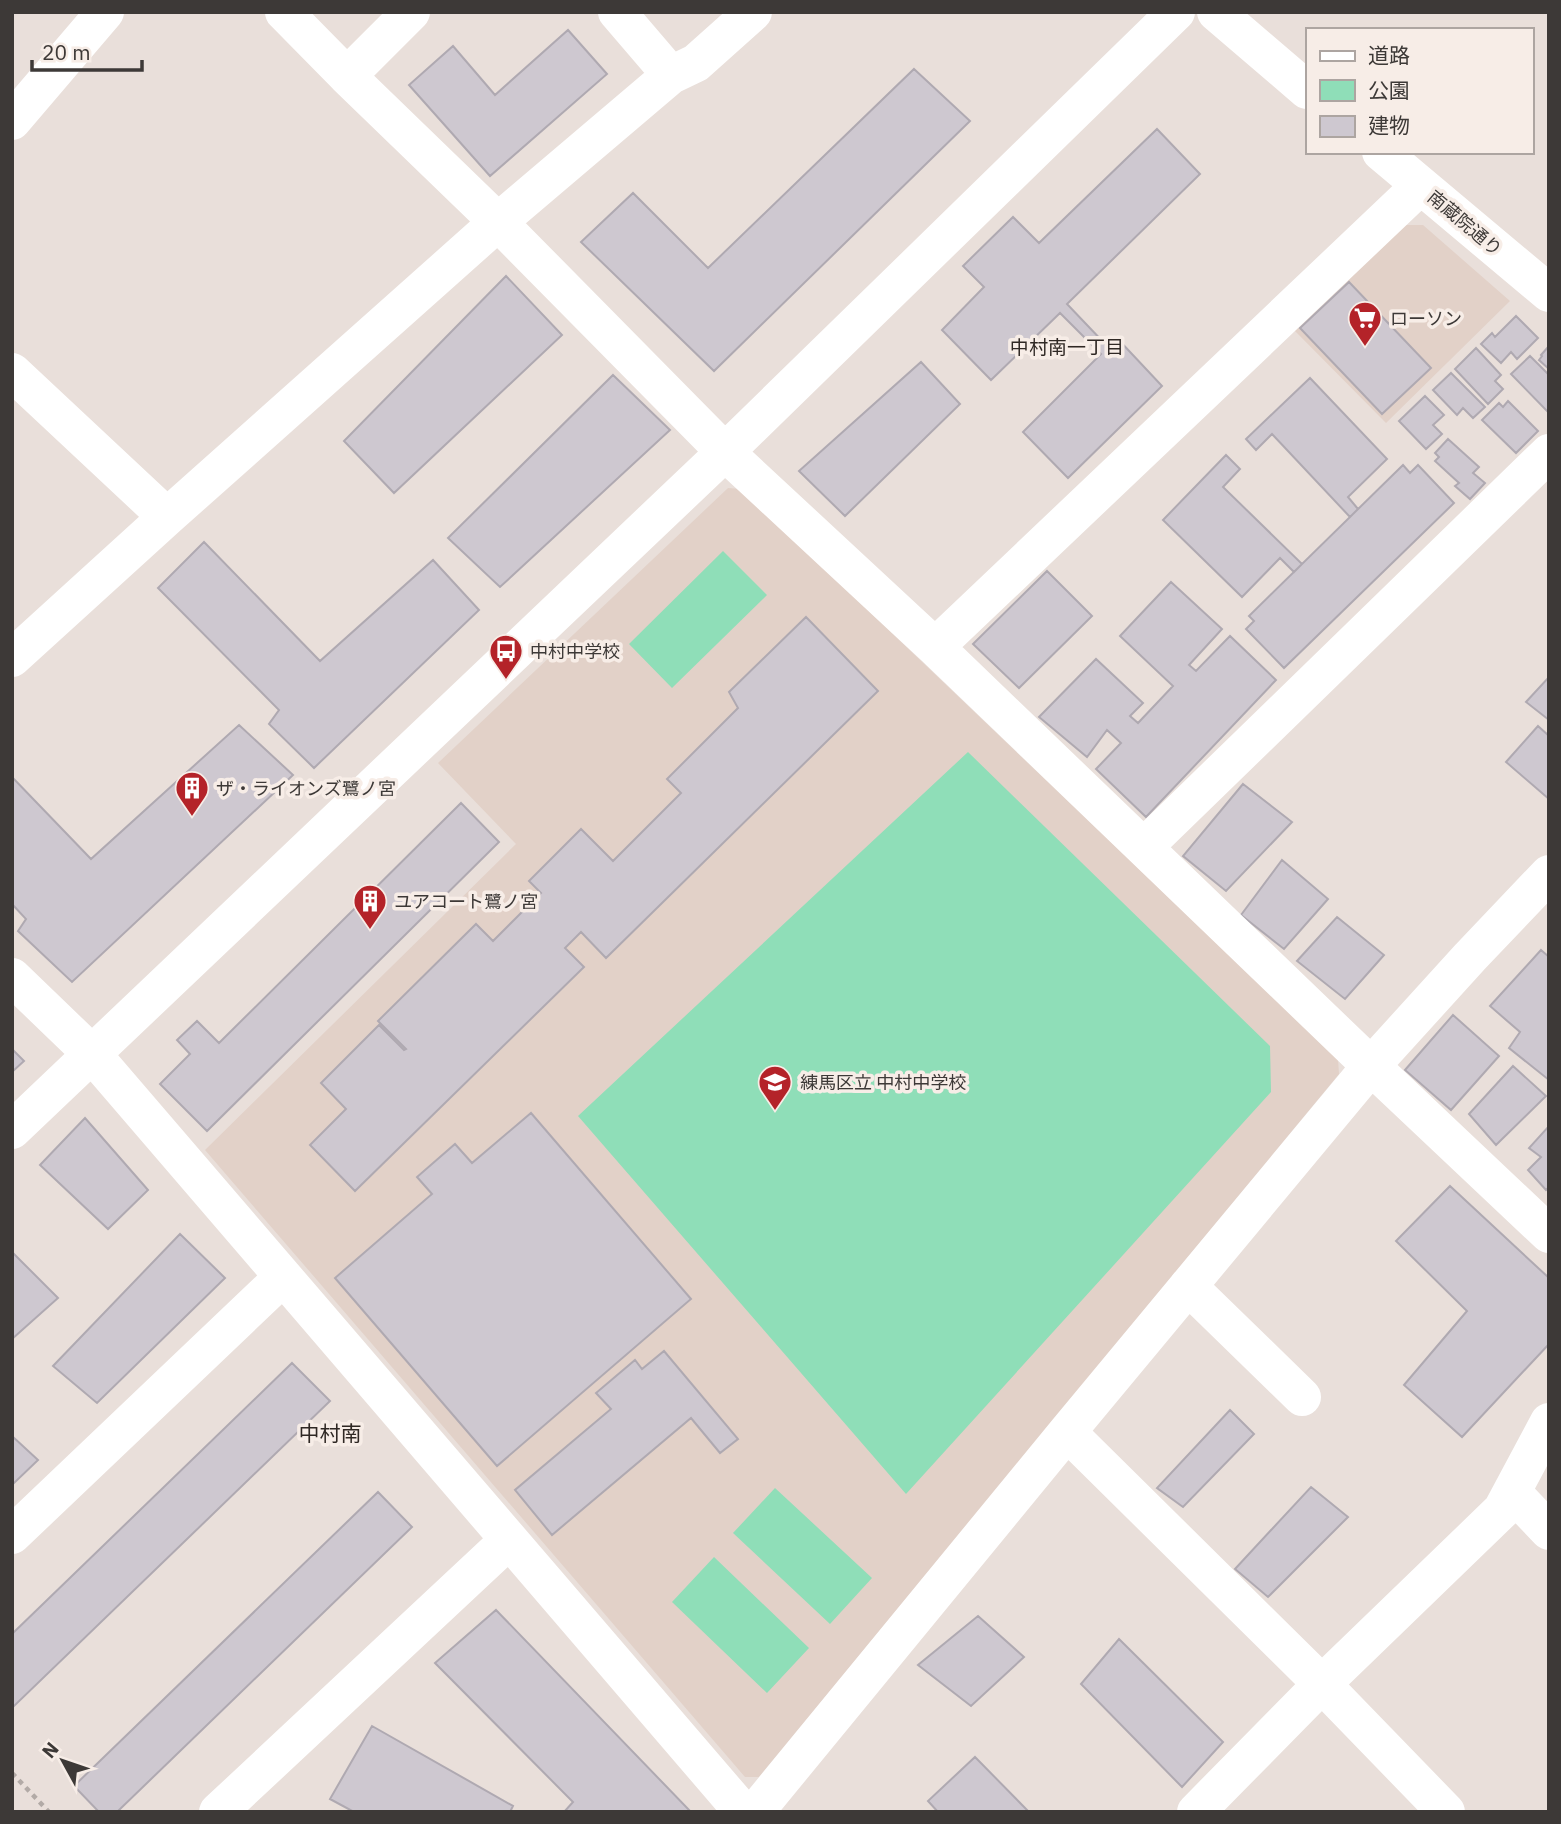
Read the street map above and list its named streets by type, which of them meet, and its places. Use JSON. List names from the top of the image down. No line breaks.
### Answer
{"streets":{"street":["南蔵院通り"]},"districts":["中村南一丁目","中村南"],"places":{"supermarket":["ローソン"],"bus stop":["中村中学校"],"building":["ザ・ライオンズ鷺ノ宮","ユアコート鷺ノ宮"],"school or university":["練馬区立 中村中学校"]},"legend":["道路","公園","建物"],"scale_bar":"20 m","north":"top left"}
